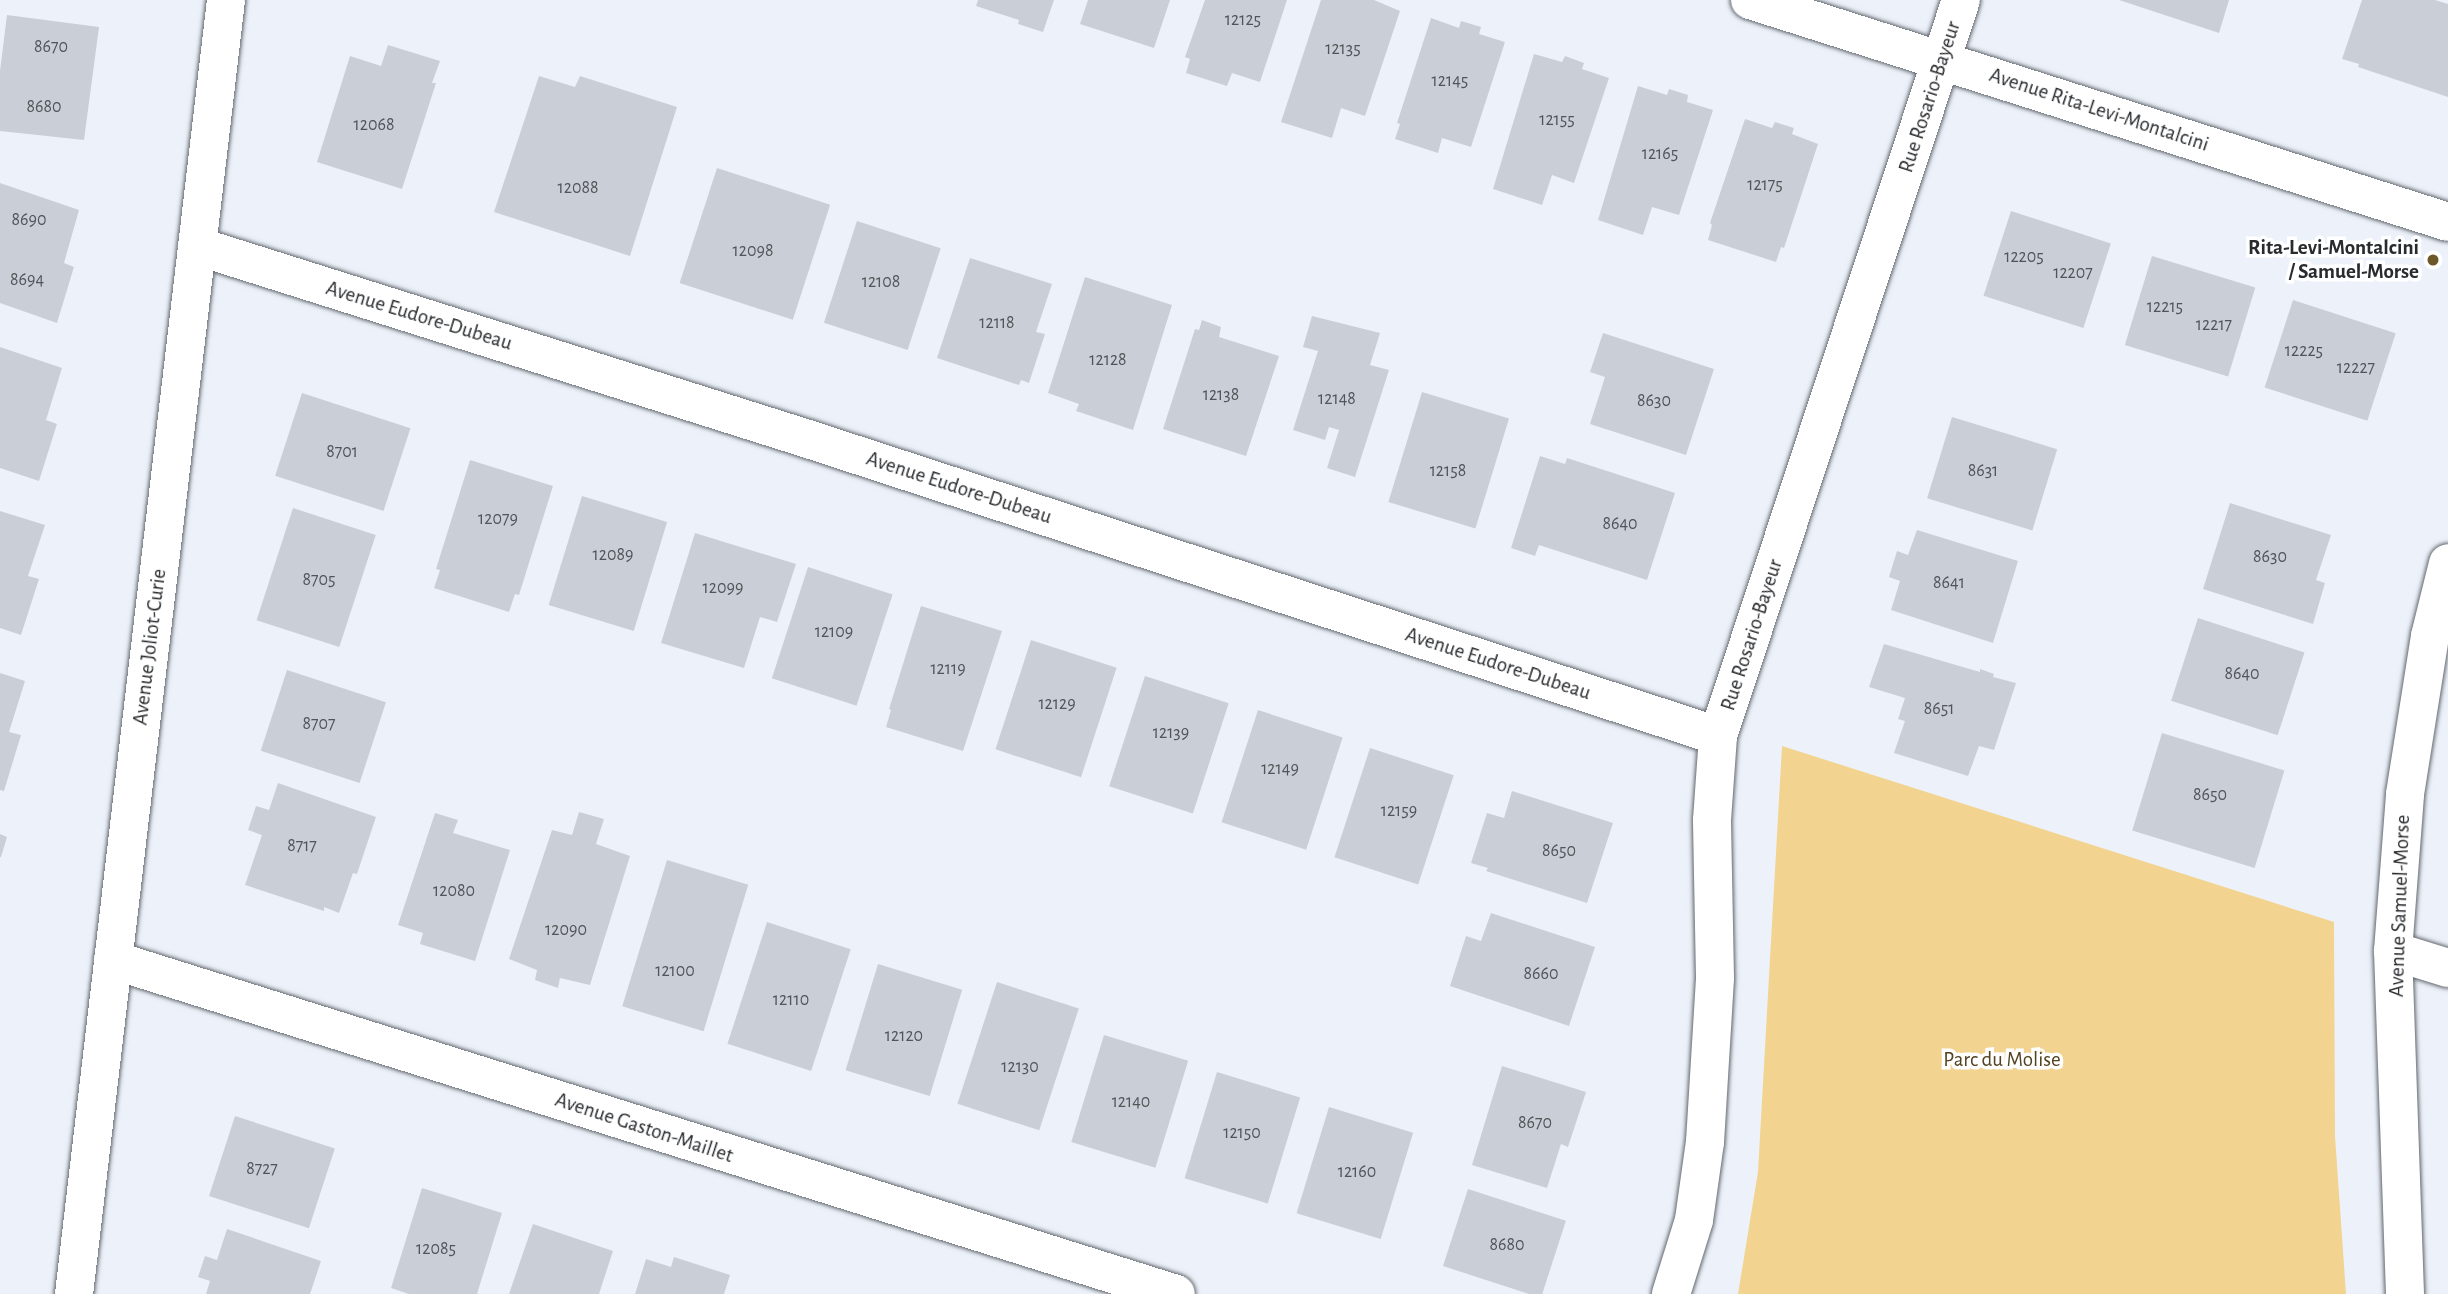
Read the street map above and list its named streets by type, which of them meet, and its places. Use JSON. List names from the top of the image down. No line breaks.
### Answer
{"streets":{"street":["Rue Rosario-Bayeur","Avenue Rita-Levi-Montalcini","Avenue Eudore-Dubeau","Avenue Joliot-Curie","Avenue Samuel-Morse","Avenue Gaston-Maillet"]},"crossings":[["Rue Rosario-Bayeur","Avenue Rita-Levi-Montalcini"],["Rue Rosario-Bayeur","Avenue Eudore-Dubeau"],["Avenue Eudore-Dubeau","Avenue Joliot-Curie"],["Avenue Joliot-Curie","Avenue Gaston-Maillet"]],"parks":["Parc du Molise"],"places":["Rita-Levi-Montalcini / Samuel-Morse"],"house_numbers":["12125","8670","12135","12145","8680","12155","12068","12165","12175","12088","8690","12098","12205","12207","8694","12108","12215","12118","12217","12225","12128","12227","12138","12148","8630","8701","12158","8631","12079","8640","12089","8630","8705","8641","12099","12109","12119","8640","12129","8651","8707","12139","12149","8650","12159","8717","8650","12080","12090","12100","8660","12110","12120","12130","12140","8670","12150","8727","12160","8680","12085"]}
